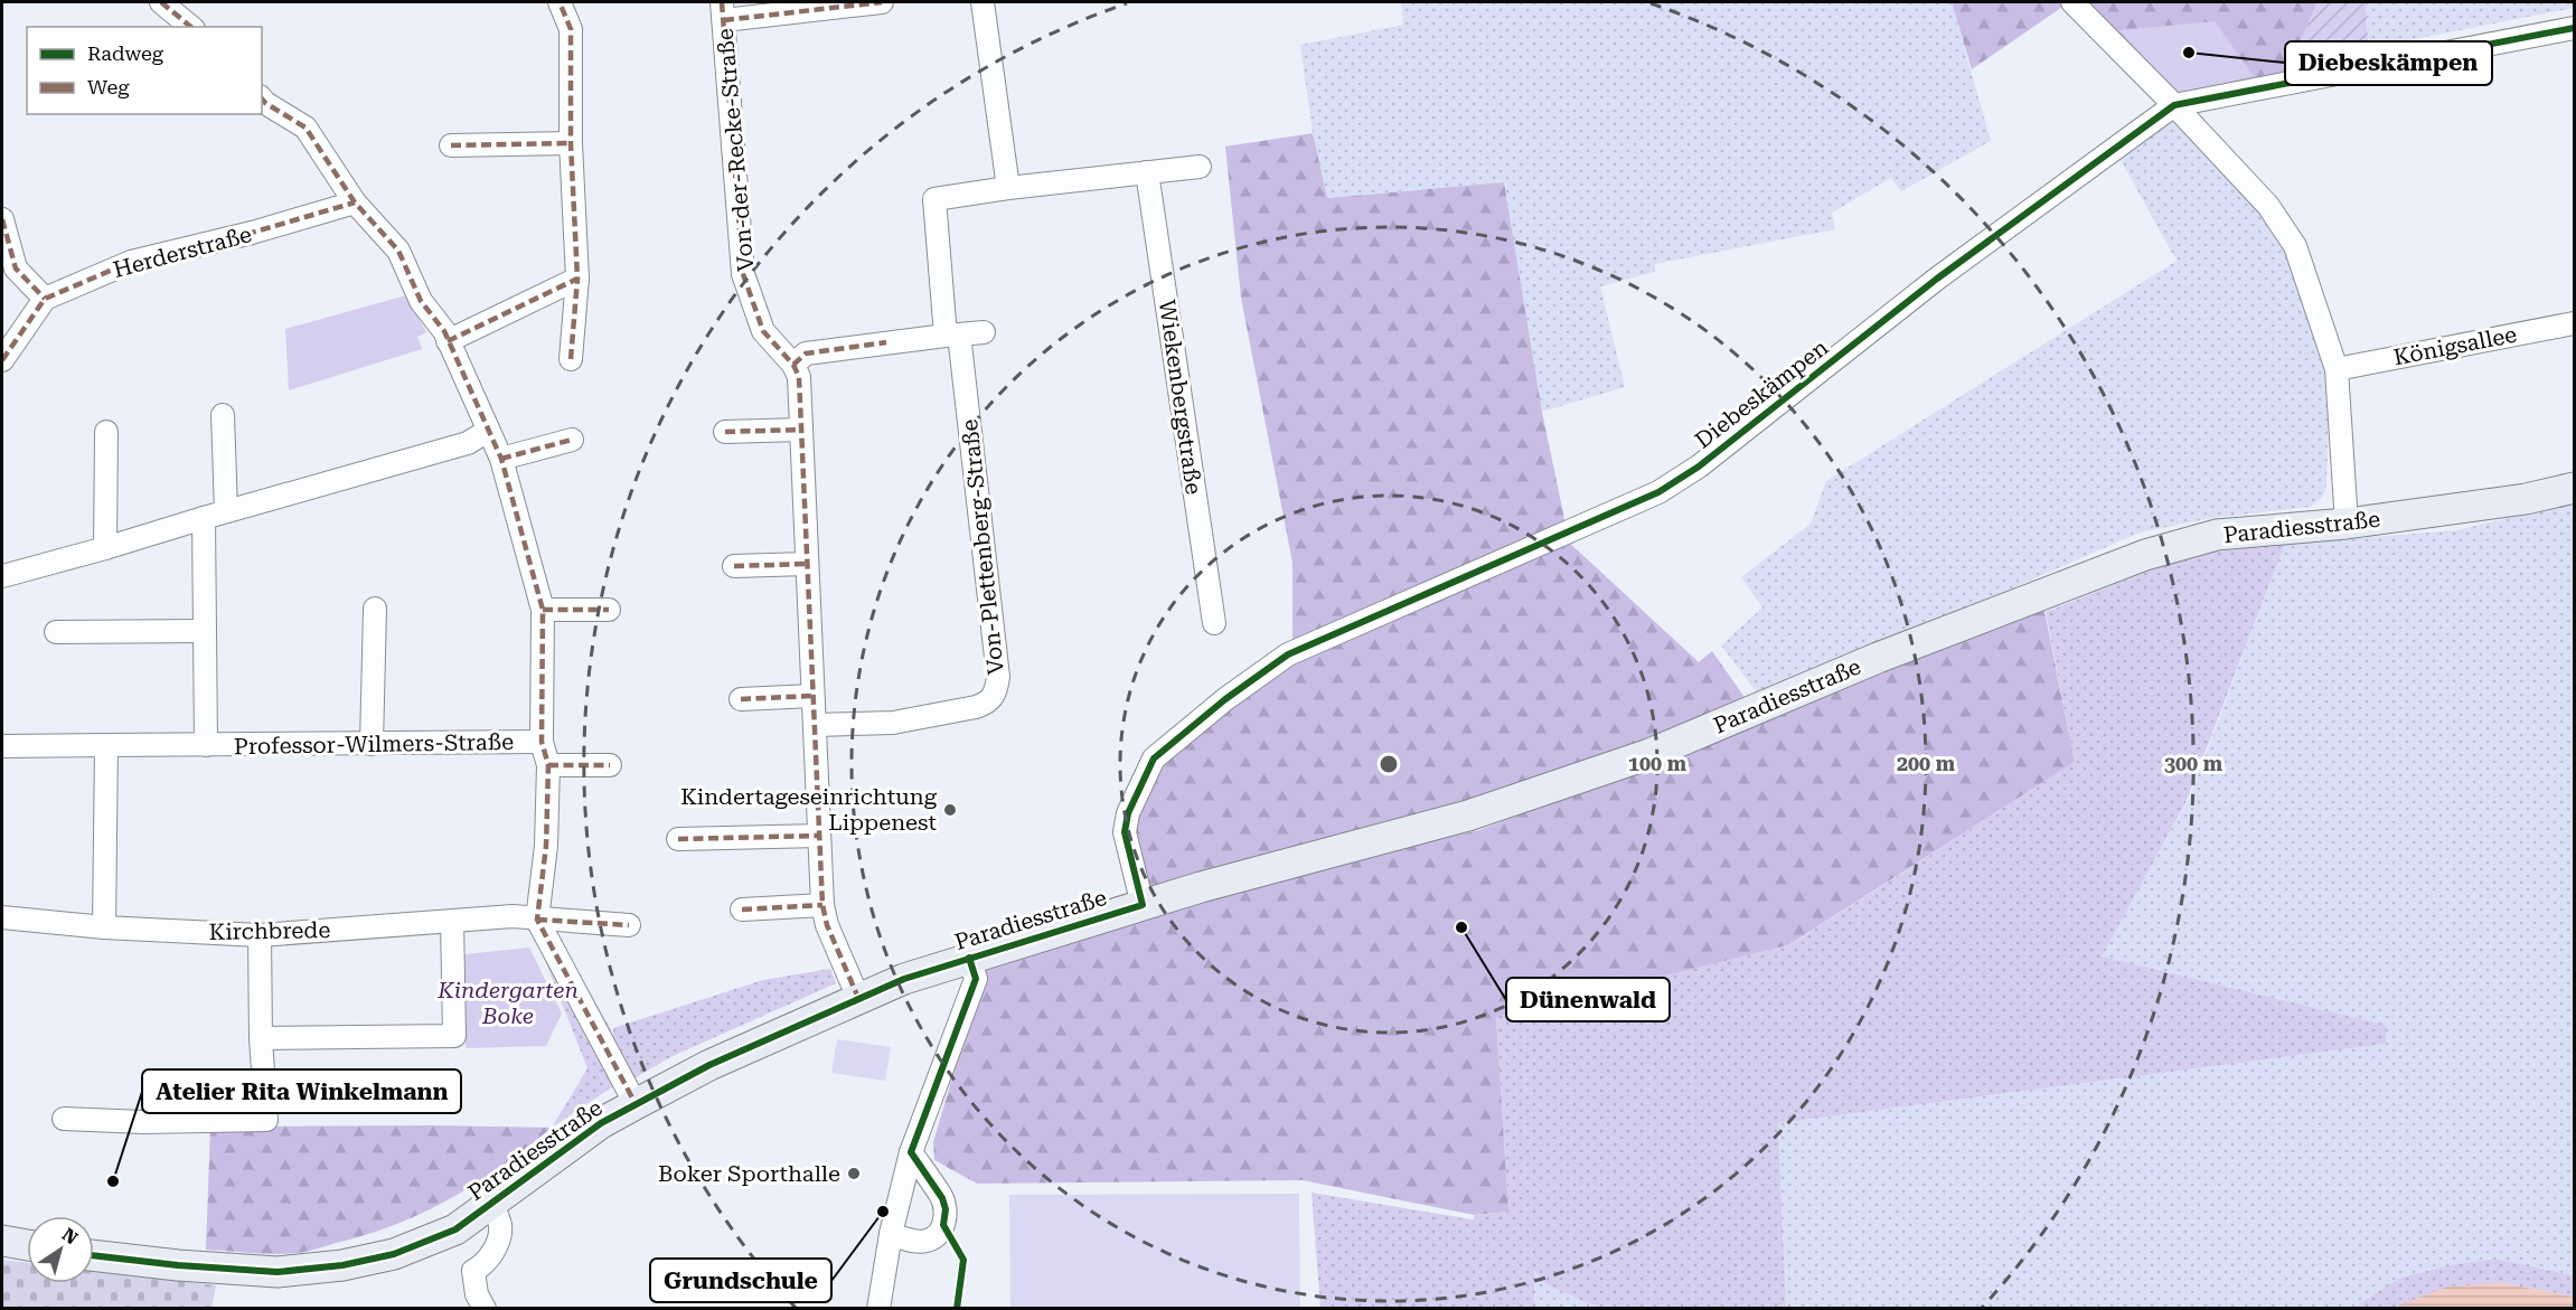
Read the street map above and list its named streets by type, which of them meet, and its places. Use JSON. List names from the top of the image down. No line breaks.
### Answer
{"streets":{"main road":["Paradiesstraße"],"street":["Von-der-Recke-Straße","Herderstraße","Königsallee","Diebeskämpen","Wiekenbergstraße","Von-Plettenberg-Straße","Professor-Wilmers-Straße","Kirchbrede"]},"crossings":[["Diebeskämpen","Paradiesstraße"]],"parks":["Kindergarten Boke"],"places":["Diebeskämpen","Kindertageseinrichtung Lippenest","Dünenwald","Boker Sporthalle","Atelier Rita Winkelmann","Grundschule"],"legend":["Radweg","Weg"],"north":"top right","rings":["100 m","200 m","300 m"]}
